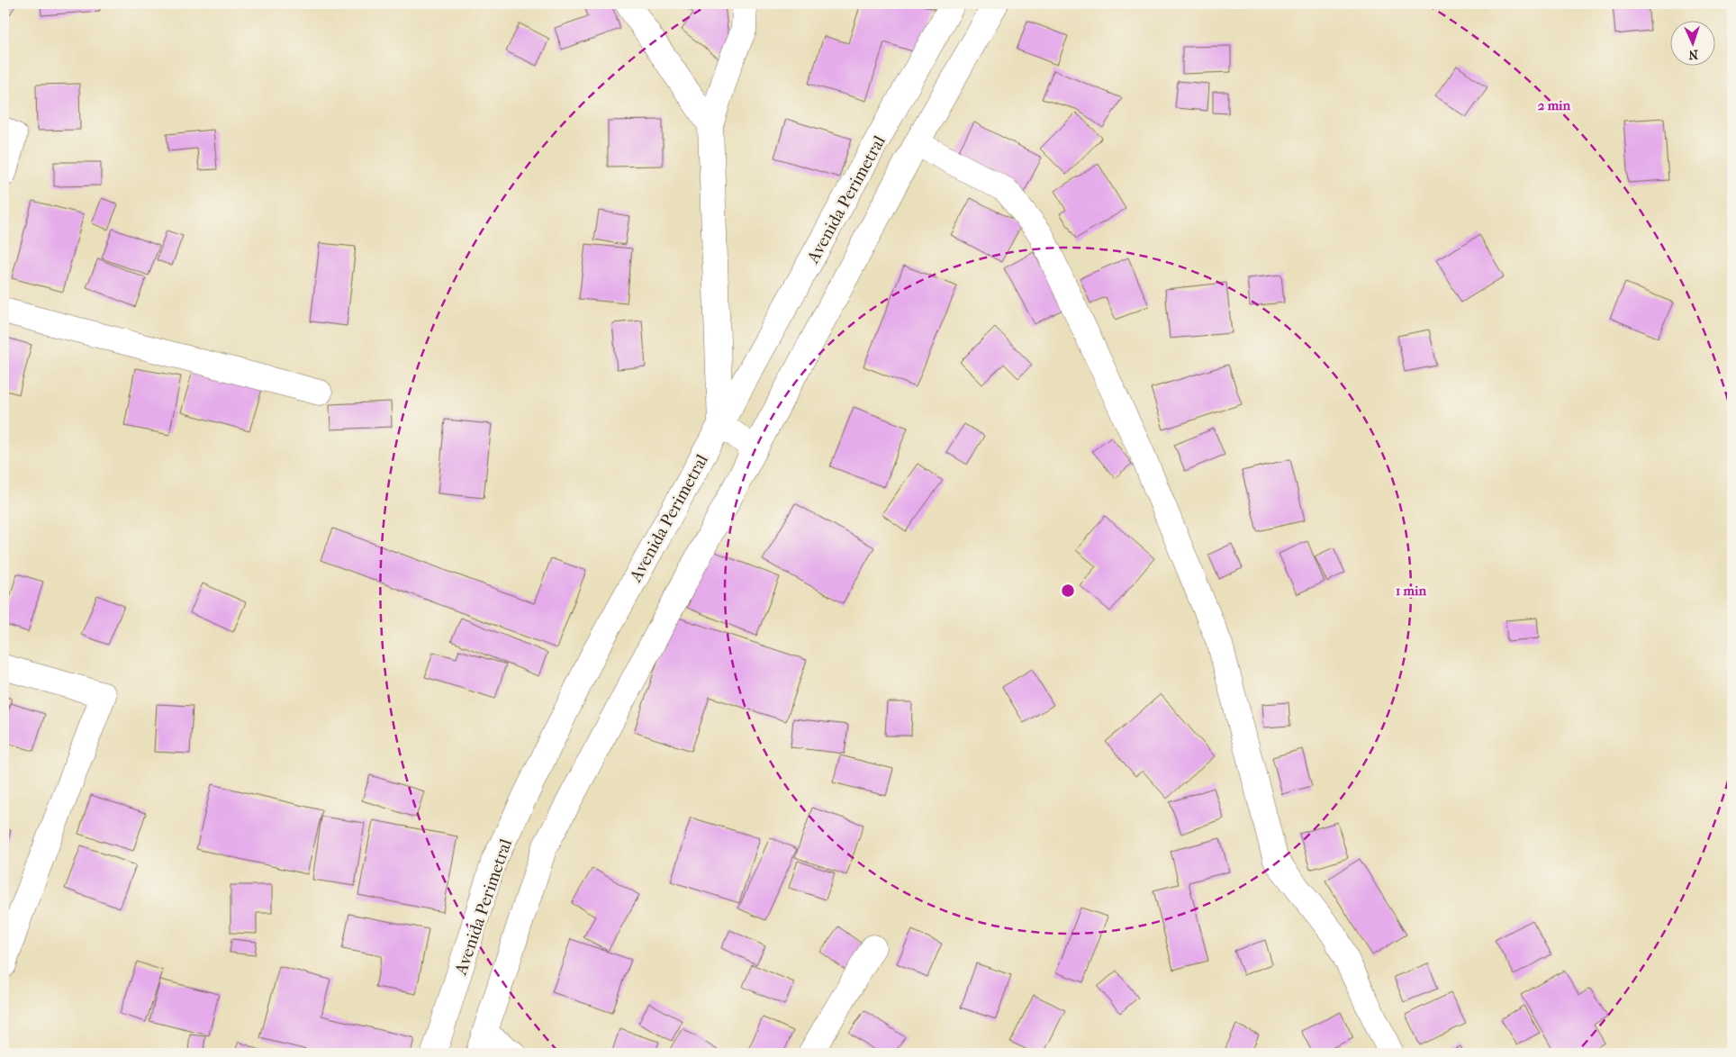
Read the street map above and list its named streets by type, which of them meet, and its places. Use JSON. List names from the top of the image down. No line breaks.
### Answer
{"streets":{"street":["Avenida Perimetral"]},"north":"bottom","rings":["2 min","1 min"]}
